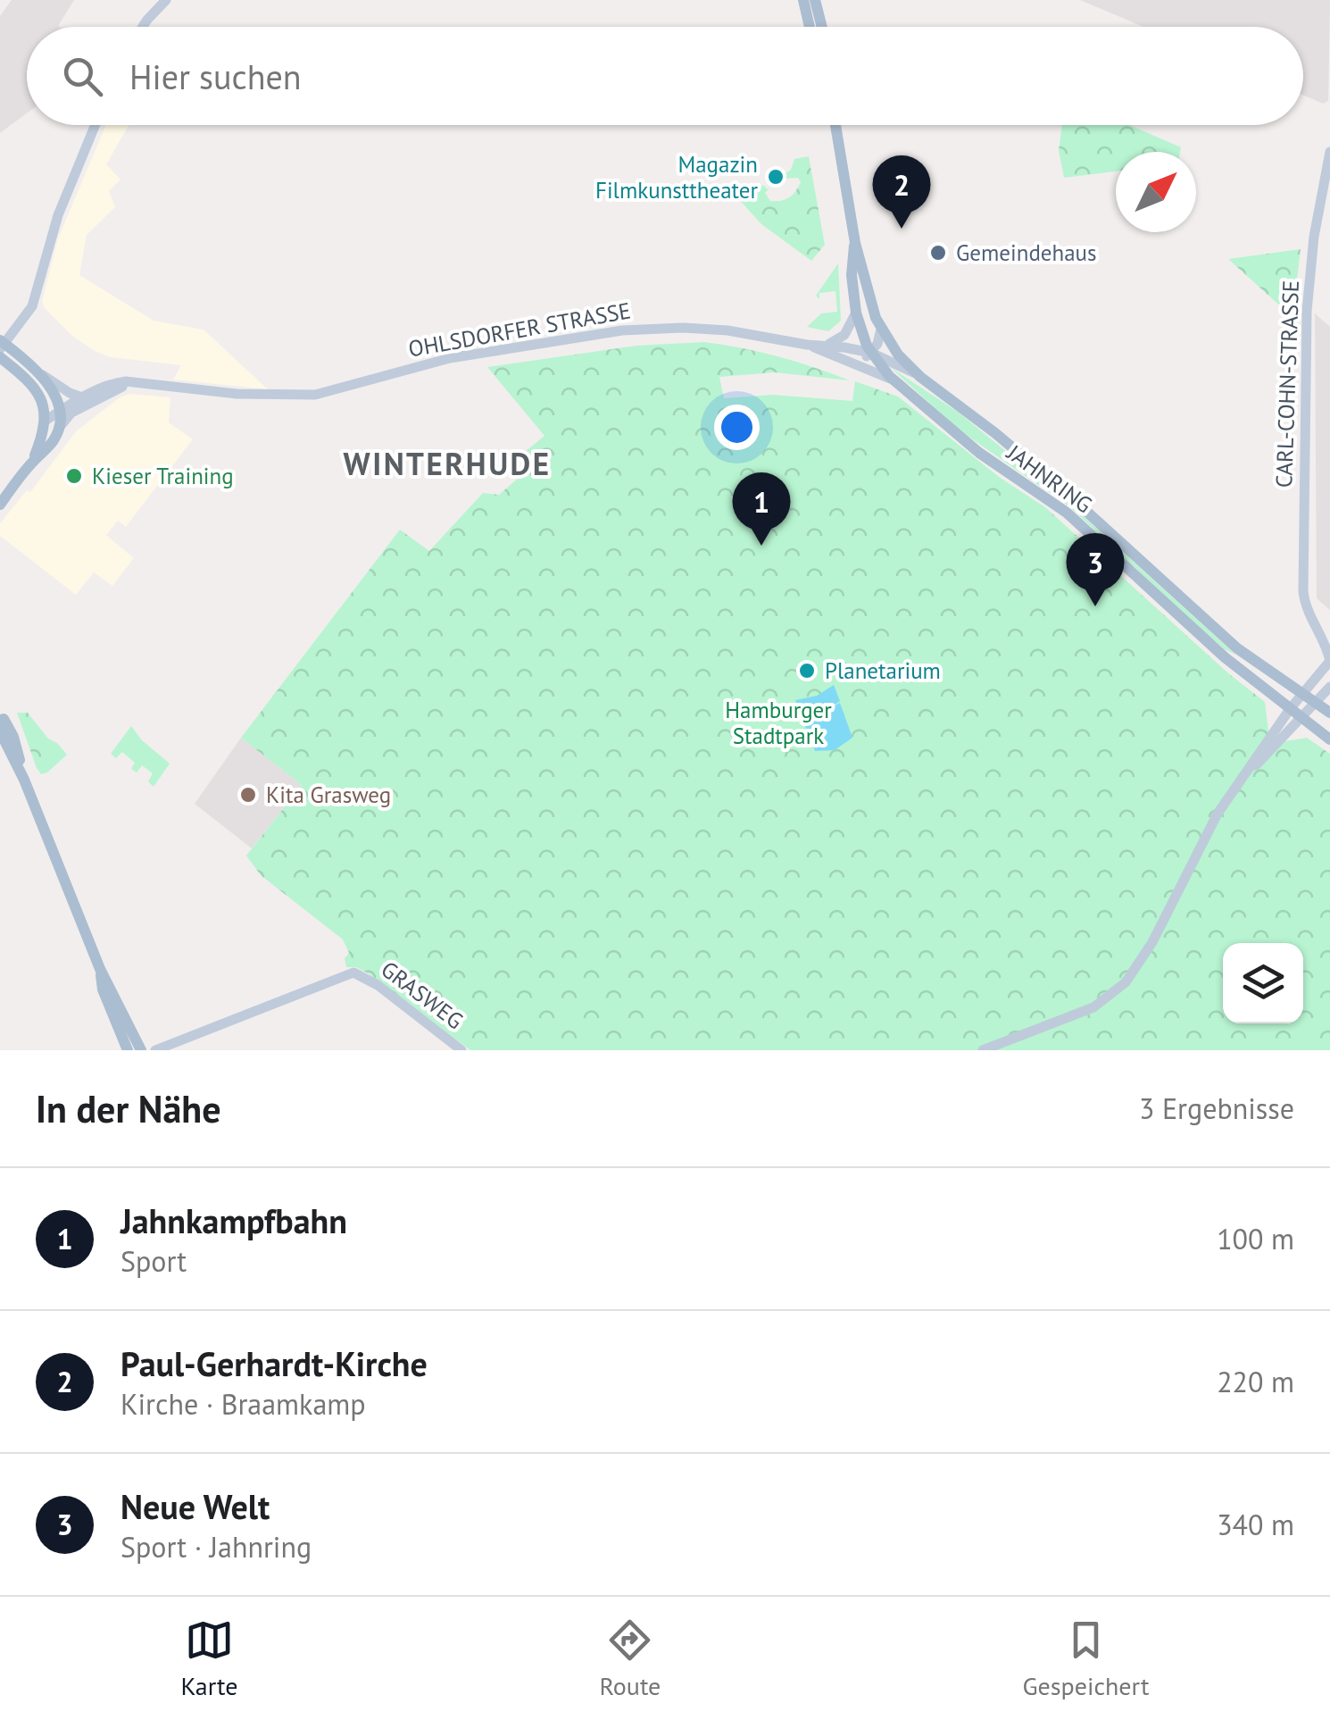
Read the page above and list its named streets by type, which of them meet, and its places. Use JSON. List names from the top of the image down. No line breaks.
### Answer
{"streets":{"main road":["JAHNRING"],"street":["OHLSDORFER STRASSE","CARL-COHN-STRASSE","GRASWEG"]},"crossings":[["OHLSDORFER STRASSE","JAHNRING"]],"districts":["WINTERHUDE"],"parks":["Hamburger Stadtpark"],"places":["Magazin Filmkunsttheater","Gemeindehaus","Kieser Training","Planetarium","Kita Grasweg"],"north":"top right","page":{"search":"Hier suchen","pins":["2","1","3"],"heading":["In der Nähe","3 Ergebnisse"],"list":[{"mark":"1","name":"Jahnkampfbahn","note":"Sport","value":"100 m"},{"mark":"2","name":"Paul-Gerhardt-Kirche","note":"Kirche · Braamkamp","value":"220 m"},{"mark":"3","name":"Neue Welt","note":"Sport · Jahnring","value":"340 m"}],"nav":["Karte","Route","Gespeichert"]}}
